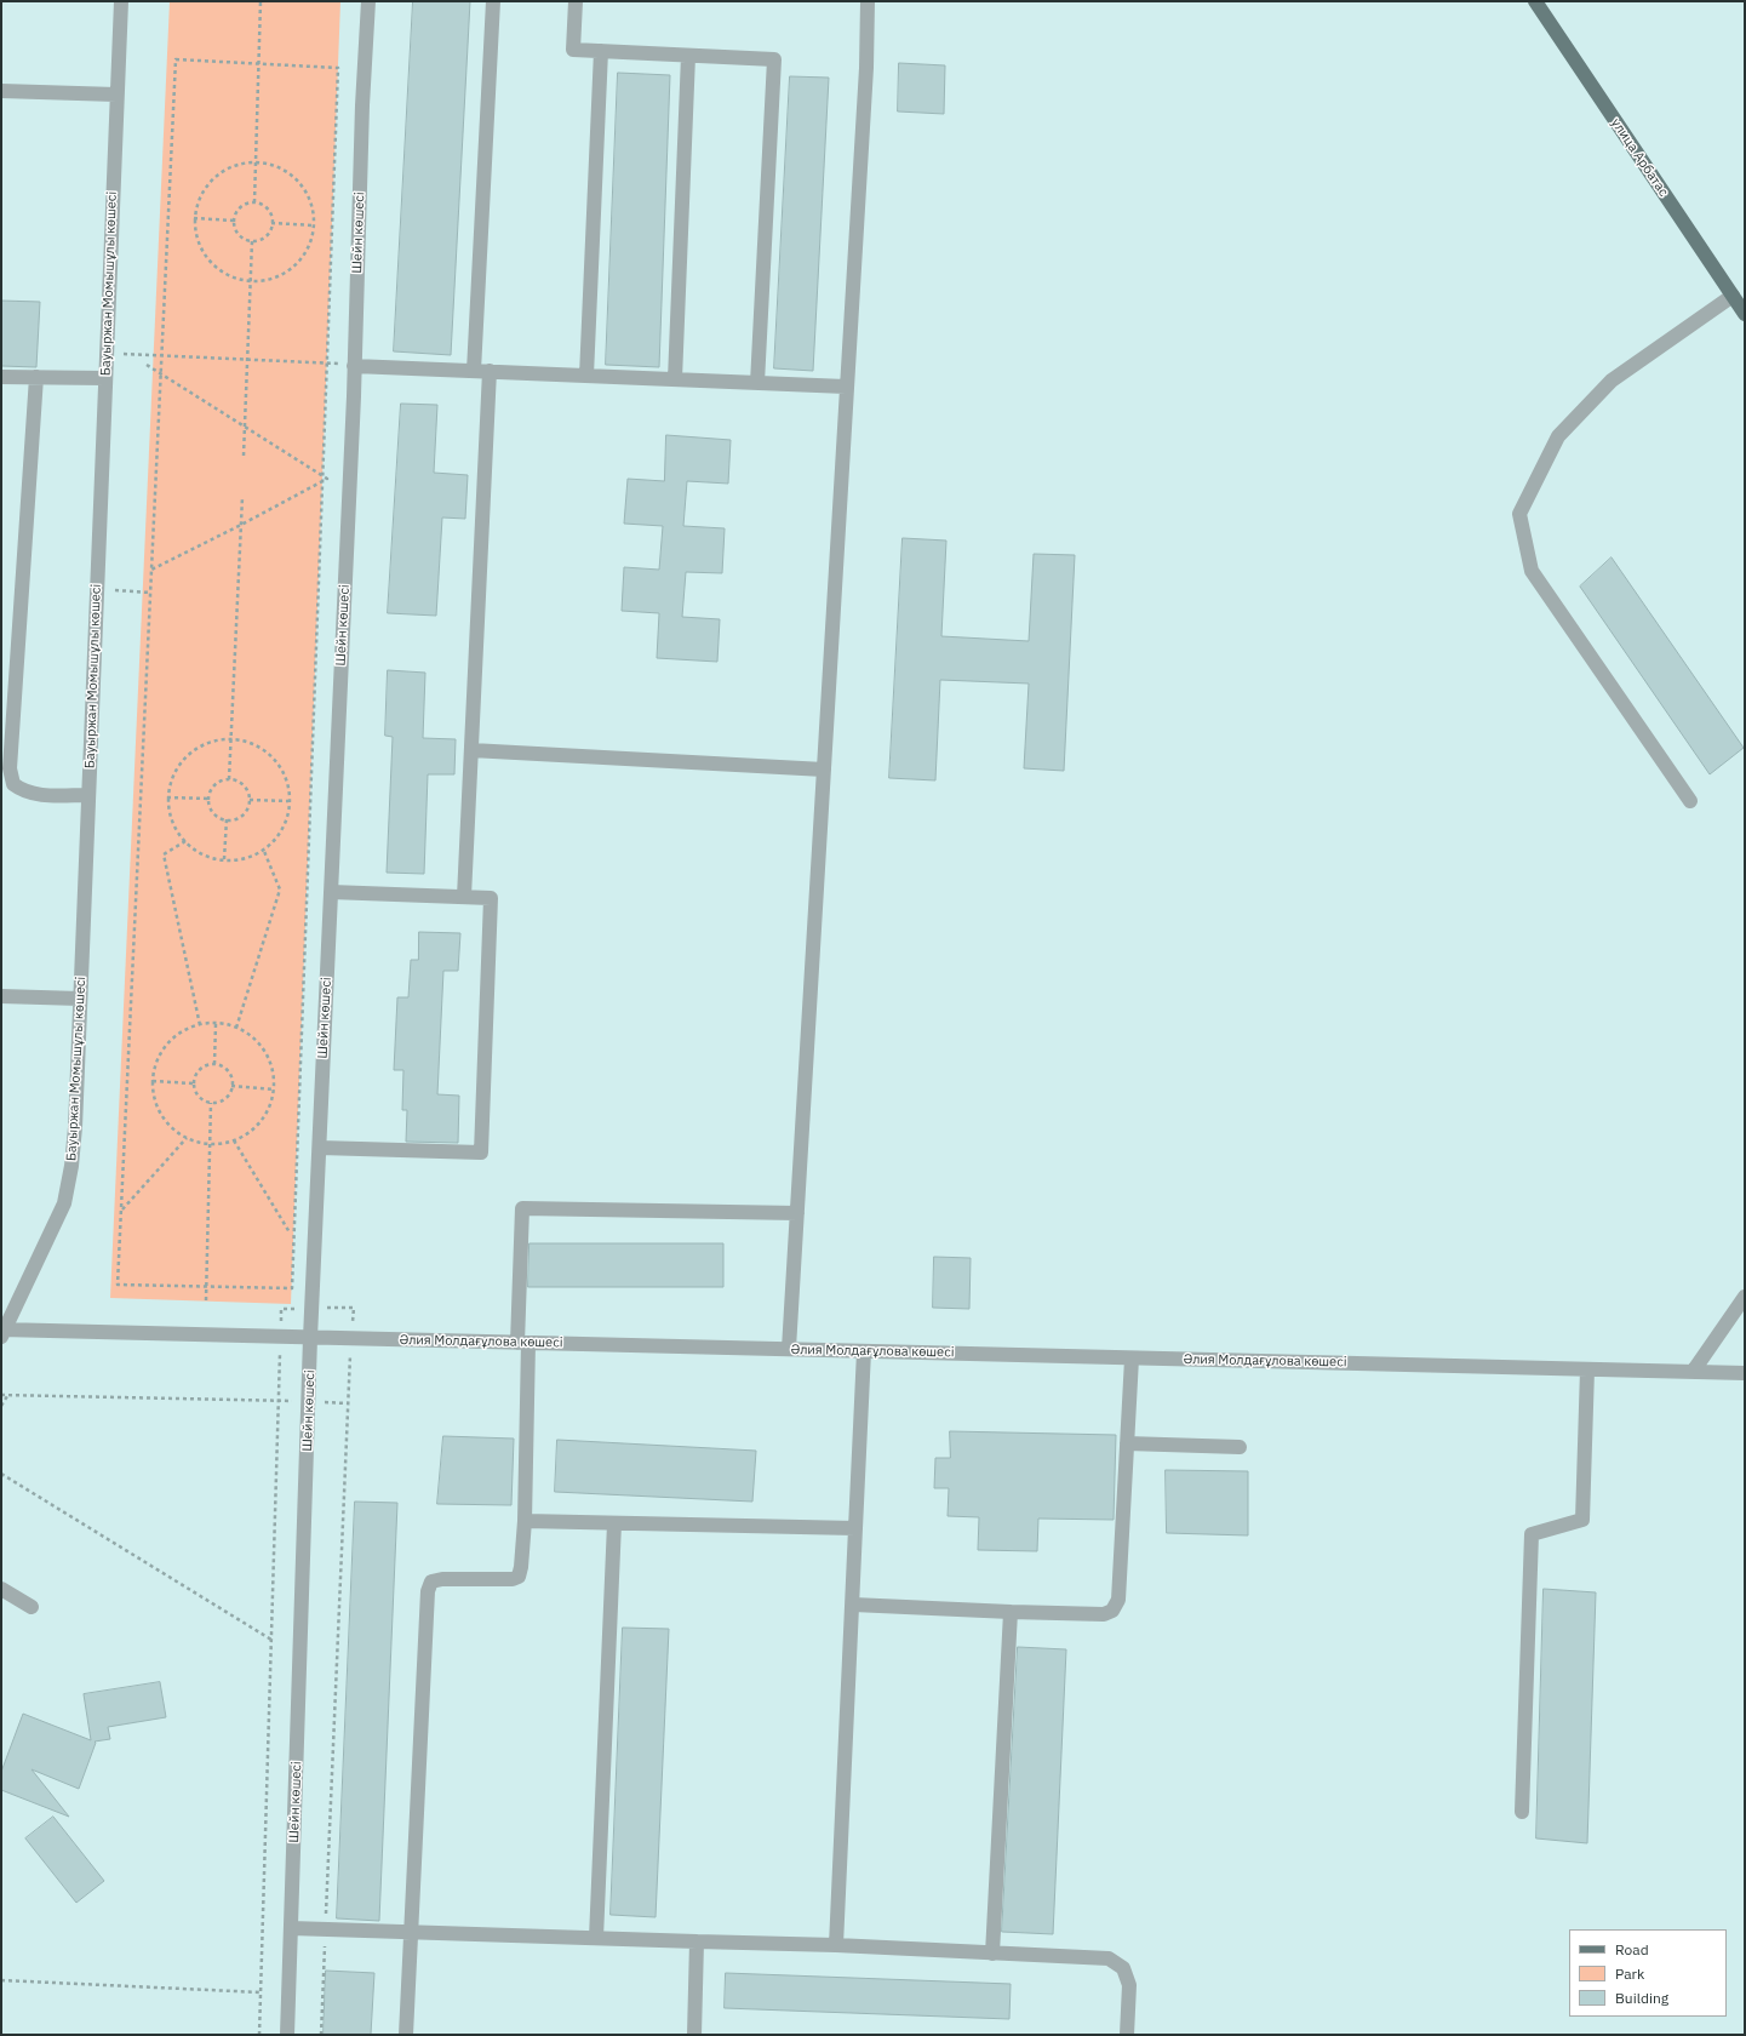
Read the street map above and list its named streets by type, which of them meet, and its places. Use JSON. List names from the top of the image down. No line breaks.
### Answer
{"streets":{"main road":["улица Арбатас"],"street":["Шейн көшесі","Бауыржан Момышұлы көшесі","Әлия Молдағұлова көшесі"]},"crossings":[["Шейн көшесі","Әлия Молдағұлова көшесі"],["Бауыржан Момышұлы көшесі","Әлия Молдағұлова көшесі"]],"legend":["Road","Park","Building"]}
